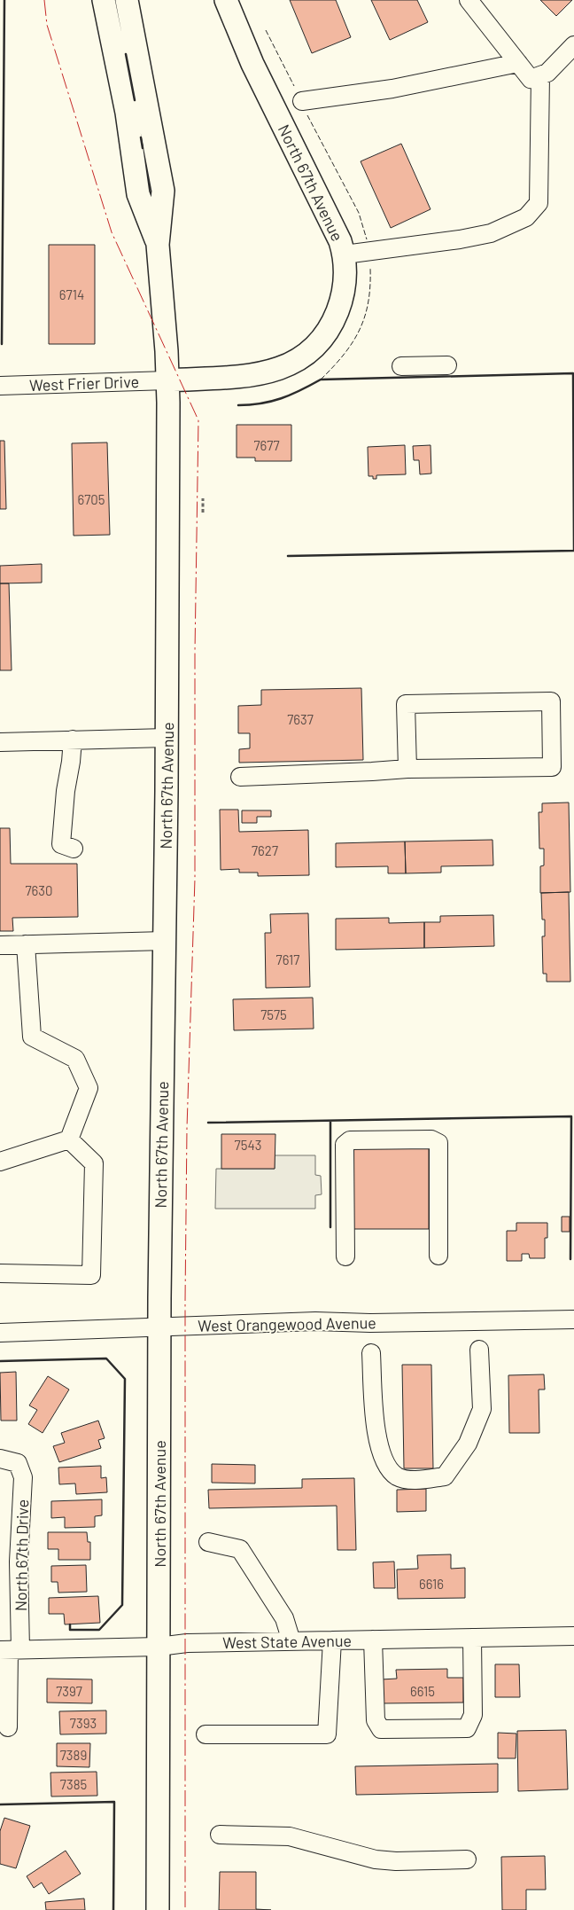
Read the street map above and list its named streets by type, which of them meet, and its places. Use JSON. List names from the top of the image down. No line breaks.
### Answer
{"streets":{"main road":["North 67th Avenue"],"street":["West Frier Drive","West Orangewood Avenue","North 67th Drive","West State Avenue"]},"crossings":[["North 67th Avenue","West Frier Drive"],["North 67th Avenue","West Orangewood Avenue"],["North 67th Avenue","West State Avenue"],["North 67th Drive","West State Avenue"]],"house_numbers":["6714","7677","6705","7637","7627","7630","7617","7575","7543","6616","7397","6615","7393","7389","7385"]}
